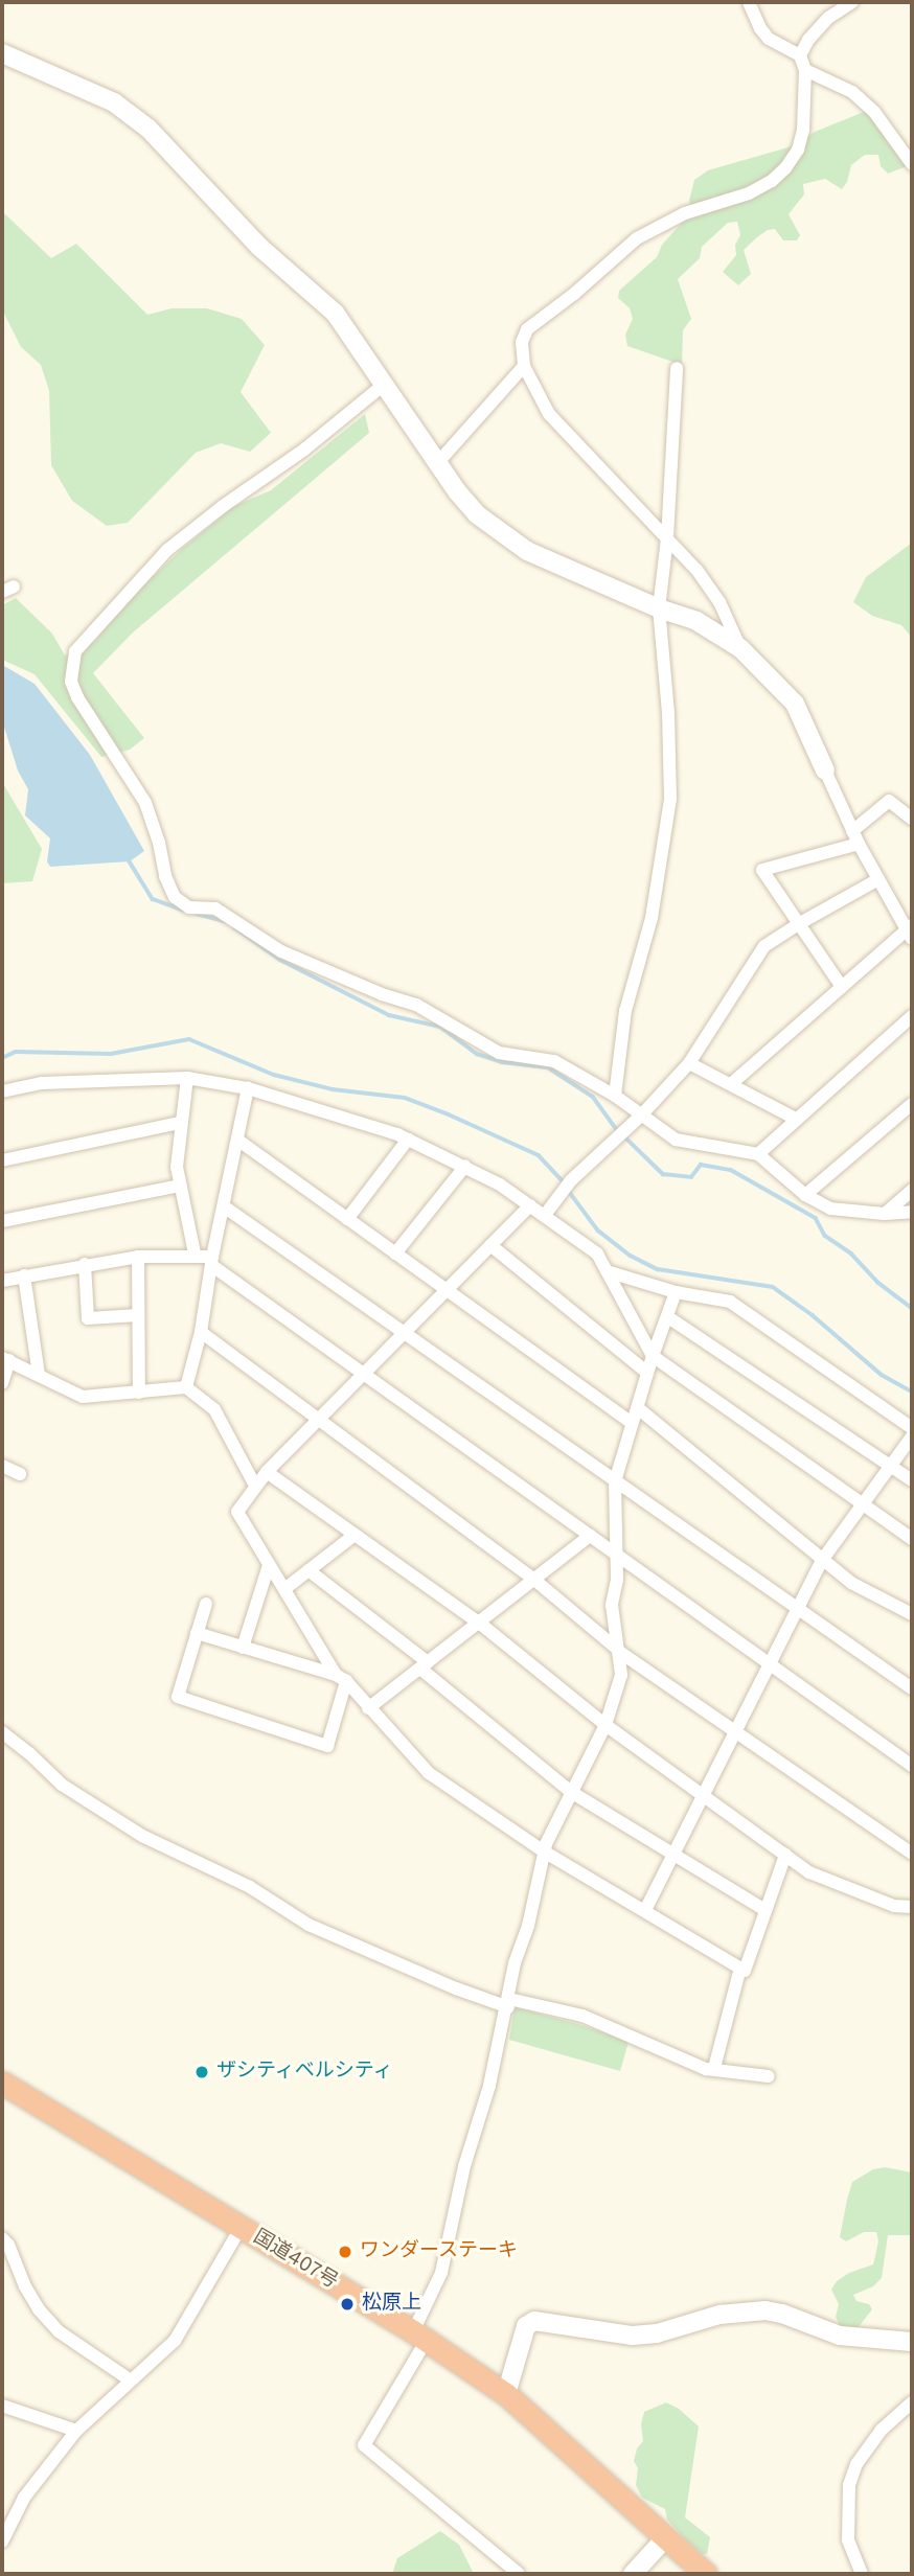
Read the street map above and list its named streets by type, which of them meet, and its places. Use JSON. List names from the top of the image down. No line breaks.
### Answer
{"streets":{"highway":["国道407号"]},"places":["ザシティベルシティ","ワンダーステーキ","松原上"]}
